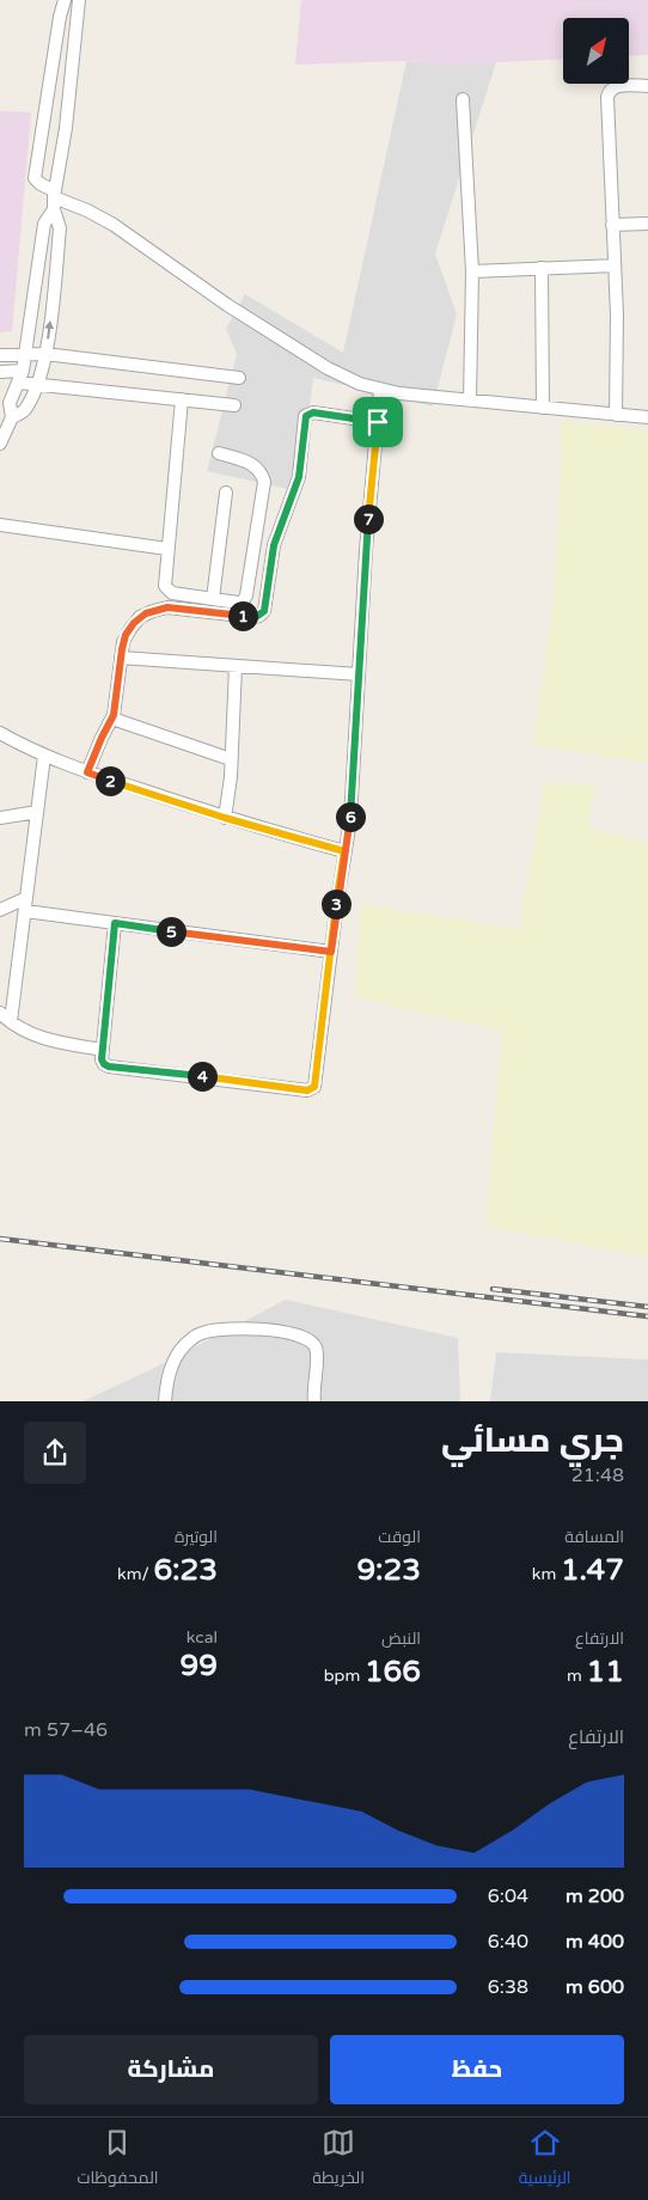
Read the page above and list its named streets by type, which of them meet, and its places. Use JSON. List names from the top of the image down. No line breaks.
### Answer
{"north":"top right","page":{"pins":["7","1","2","6","3","5","4"],"heading":["جري مسائي","21:48"],"stats":[["المسافة","1.47 km"],["الوقت","9:23"],["الوتيرة","6:23 /km"],["الارتفاع","11 m"],["النبض","166 bpm"],["kcal","99"]],"chart":["الارتفاع","46–57 m"],"list":[{"name":"200 m","note":"6:04"},{"name":"400 m","note":"6:40"},{"name":"600 m","note":"6:38"}],"buttons":["حفظ","مشاركة"],"tabs":["الرئيسية","الخريطة","المحفوظات"]}}
